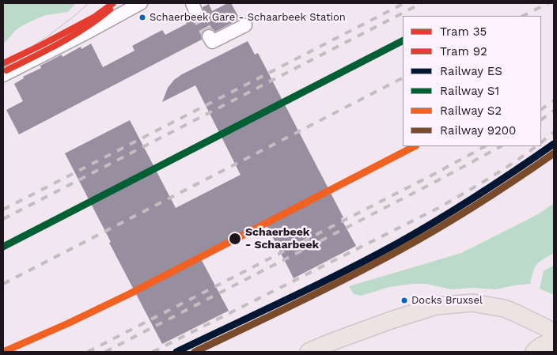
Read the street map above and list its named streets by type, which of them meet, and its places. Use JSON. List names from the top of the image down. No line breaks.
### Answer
{"places":["Schaerbeek Gare - Schaarbeek Station","Schaerbeek - Schaarbeek","Docks Bruxsel"],"lines":["tram line 35","tram line 92","rail line S1","rail line ES","rail line S2","rail line 9200"],"legend":["Tram 35","Tram 92","Railway ES","Railway S1","Railway S2","Railway 9200"]}
